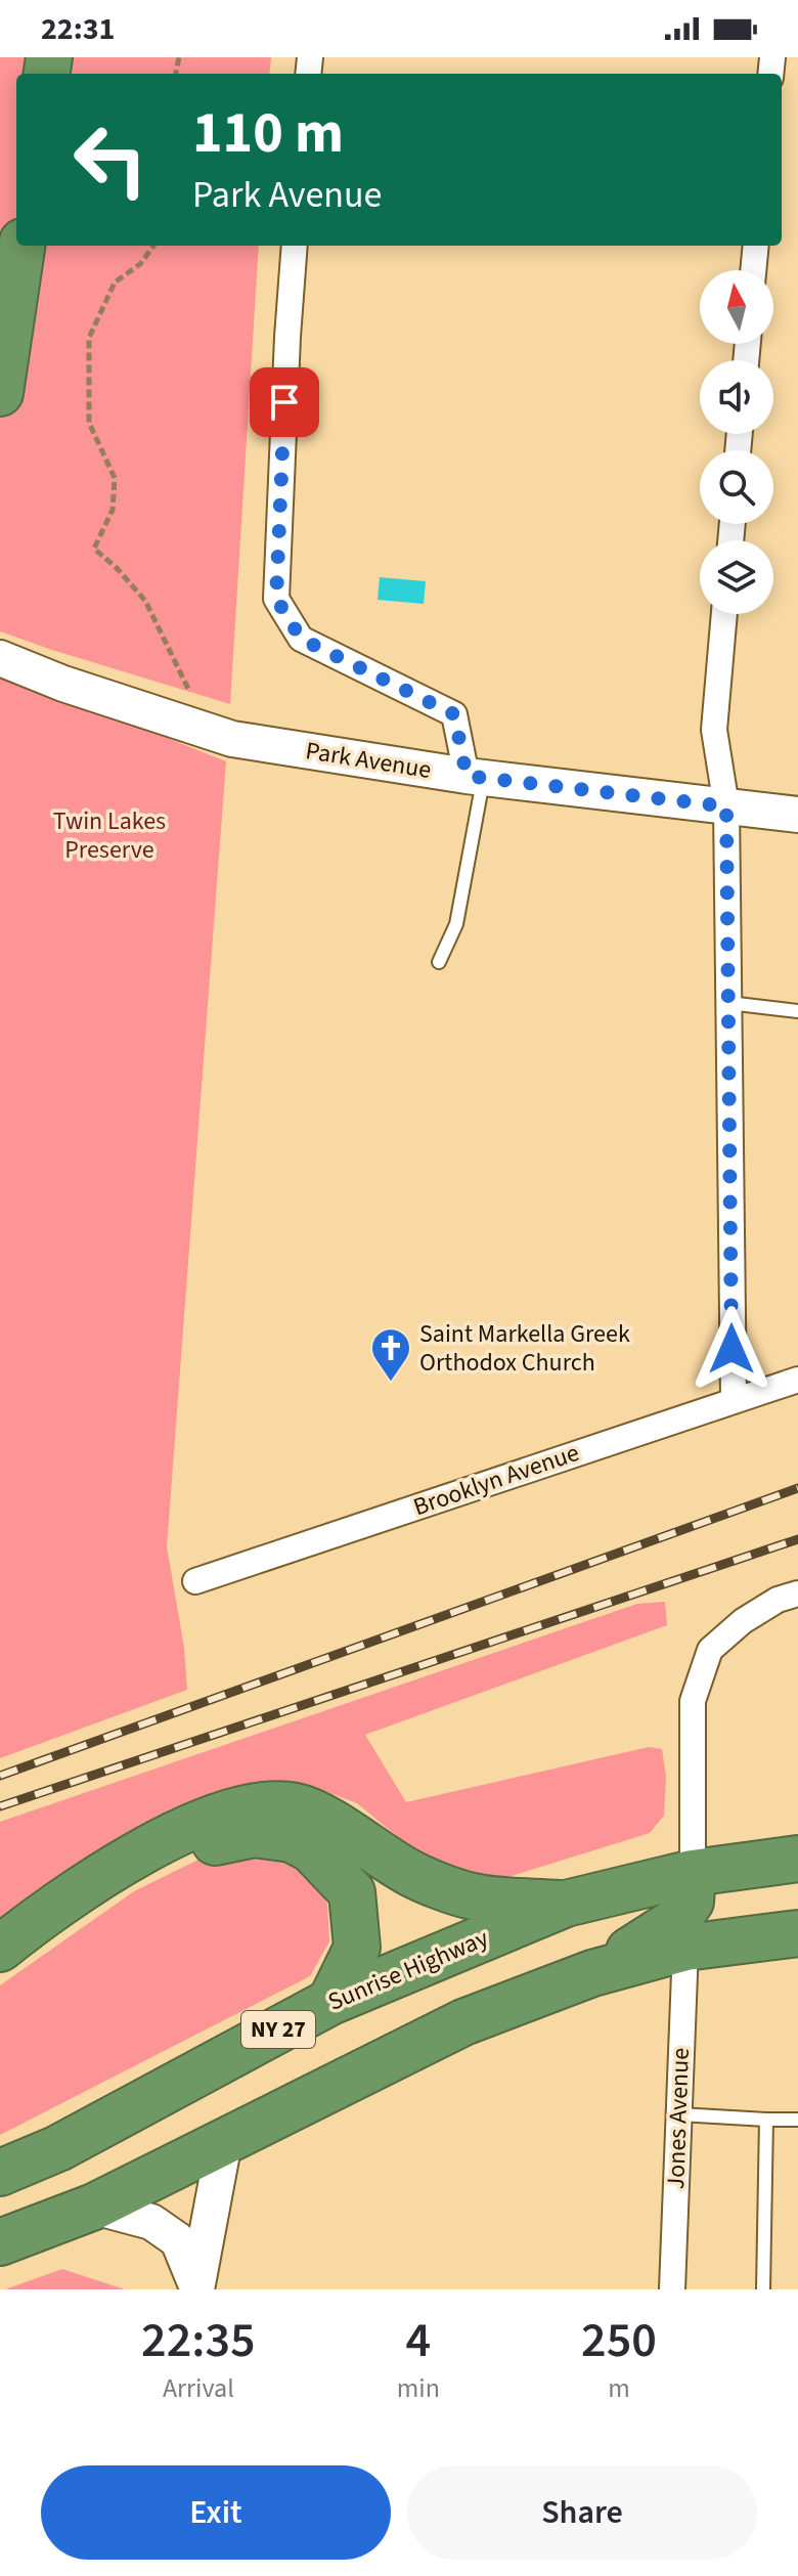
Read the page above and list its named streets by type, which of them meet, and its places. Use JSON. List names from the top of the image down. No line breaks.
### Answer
{"streets":{"highway":["Sunrise Highway","NY 27"],"street":["Park Avenue","Brooklyn Avenue","Jones Avenue"]},"parks":["Twin Lakes Preserve"],"places":{"church":["Saint Markella Greek Orthodox Church"]},"north":"top","page":{"status":"22:31","turn":["110 m","Park Avenue"],"eta":["22:35","Arrival","4","min","250","m"],"buttons":["Exit","Share"]}}
